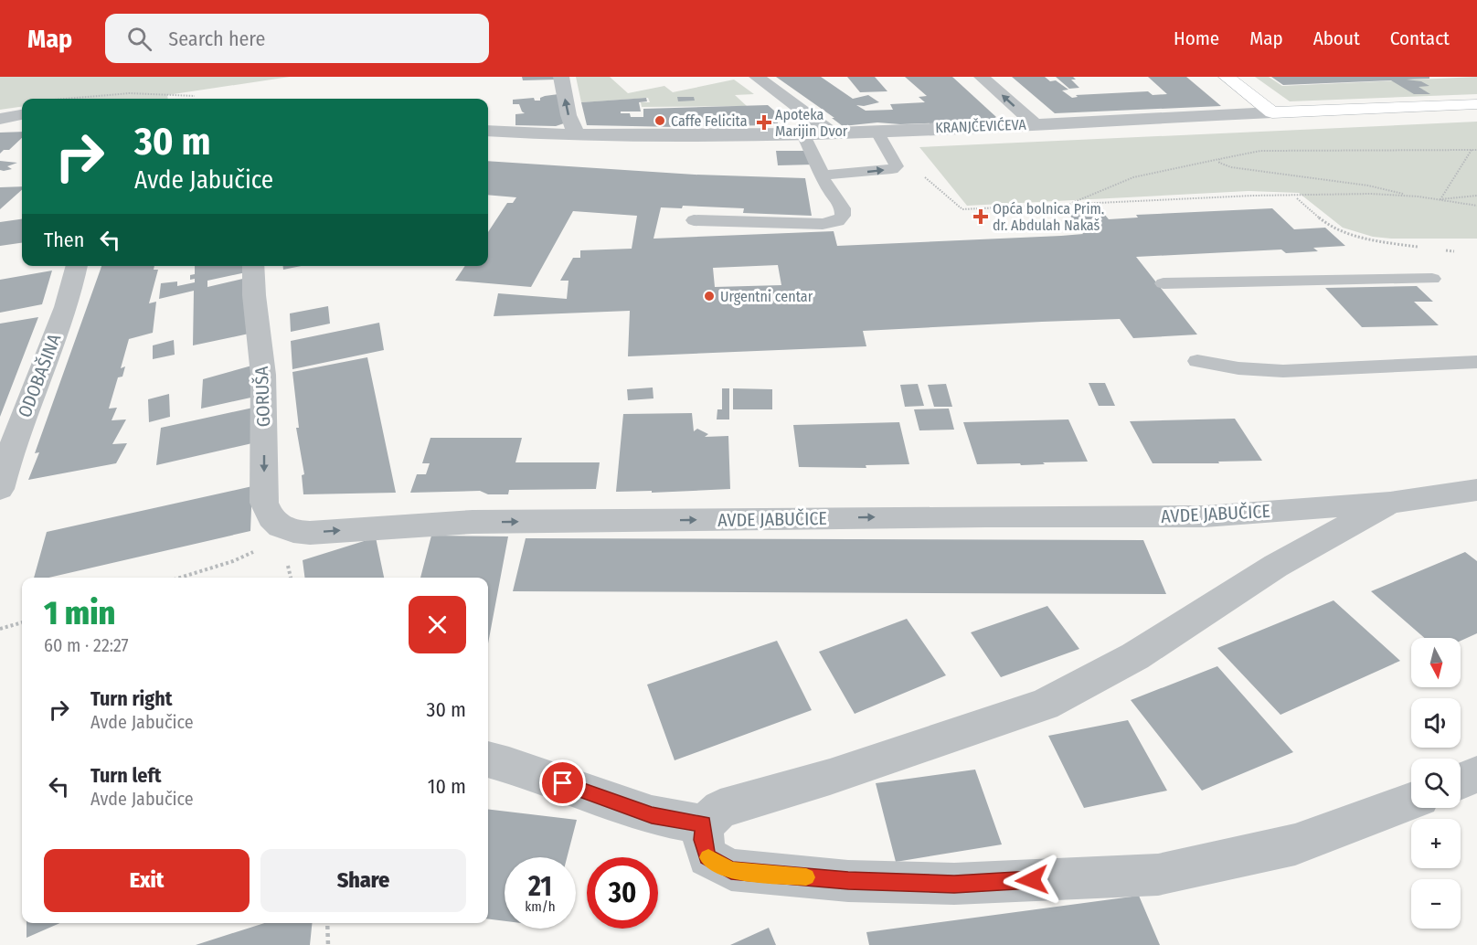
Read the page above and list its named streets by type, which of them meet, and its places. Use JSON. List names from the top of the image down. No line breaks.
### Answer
{"streets":{"street":["KRANJČEVIĆEVA","ODOBAŠINA","GORUŠA","AVDE JABUČICE"]},"crossings":[["GORUŠA","AVDE JABUČICE"]],"one_way":["GORUŠA"],"places":{"other":["Caffe Felicita","Urgentni centar"],"health":["Apoteka Marijin Dvor","Opća bolnica Prim. dr. Abdulah Nakaš"]},"north":"bottom","page":{"header":"Map","search":"Search here","nav":["Home","Map","About","Contact"],"turn":["30 m","Avde Jabučice"],"then":"Then","heading":["1 min","60 m · 22:27"],"map_buttons":["+","−"],"list":[{"name":"Turn right","note":"Avde Jabučice","value":"30 m"},{"name":"Turn left","note":"Avde Jabučice","value":"10 m"}],"buttons":["Exit","Share"],"speed":"21 km/h","limit":"30"}}
